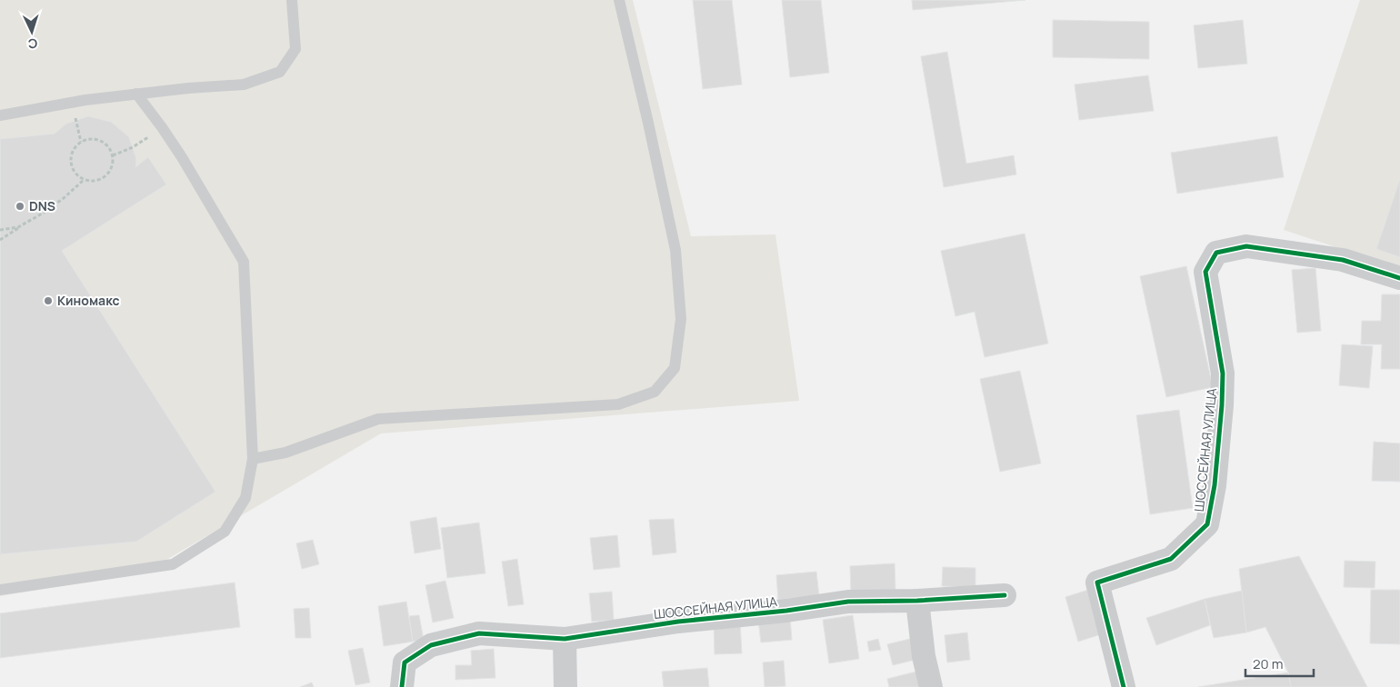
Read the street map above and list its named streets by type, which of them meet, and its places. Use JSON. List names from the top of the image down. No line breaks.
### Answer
{"streets":{"street":["ШОССЕЙНАЯ УЛИЦА"]},"places":["DNS","Киномакс"],"scale_bar":"20 m","north":"bottom"}
